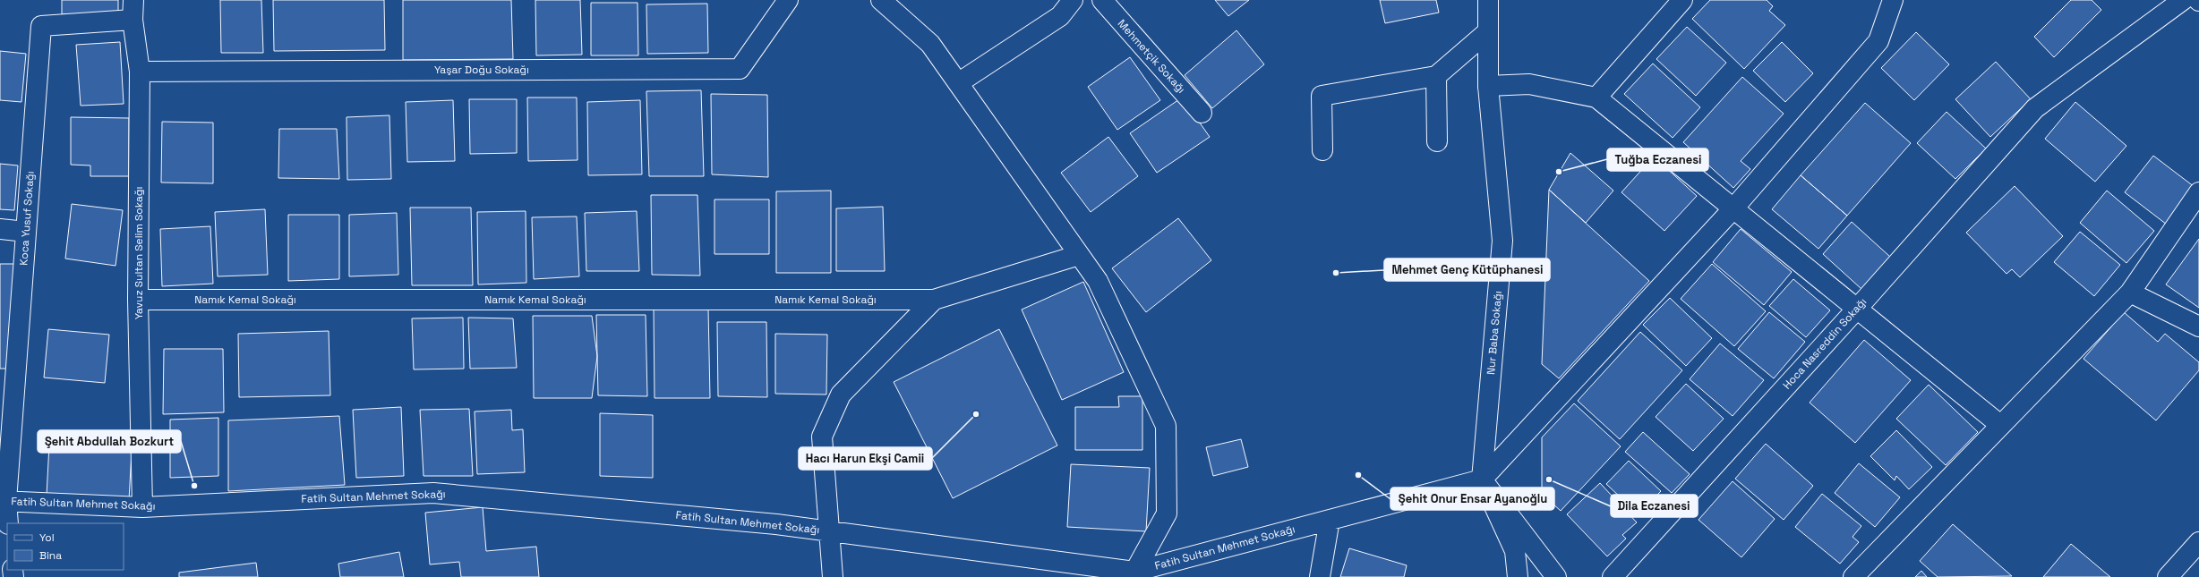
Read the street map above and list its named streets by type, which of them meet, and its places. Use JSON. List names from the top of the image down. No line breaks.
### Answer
{"streets":{"street":["Mehmetçik Sokağı","Yaşar Doğu Sokağı","Koca Yusuf Sokağı","Yavuz Sultan Selim Sokağı","Namık Kemal Sokağı","Nur Baba Sokağı","Hoca Nasreddin Sokağı","Fatih Sultan Mehmet Sokağı"]},"crossings":[["Yaşar Doğu Sokağı","Yavuz Sultan Selim Sokağı"],["Koca Yusuf Sokağı","Yavuz Sultan Selim Sokağı"],["Koca Yusuf Sokağı","Fatih Sultan Mehmet Sokağı"],["Yavuz Sultan Selim Sokağı","Namık Kemal Sokağı"],["Yavuz Sultan Selim Sokağı","Fatih Sultan Mehmet Sokağı"],["Nur Baba Sokağı","Fatih Sultan Mehmet Sokağı"]],"places":["Tuğba Eczanesi","Mehmet Genç Kütüphanesi","Hacı Harun Ekşi Camii","Şehit Onur Ensar Ayanoğlu","Dila Eczanesi","Şehit Abdullah Bozkurt"],"legend":["Yol","Bina"]}
